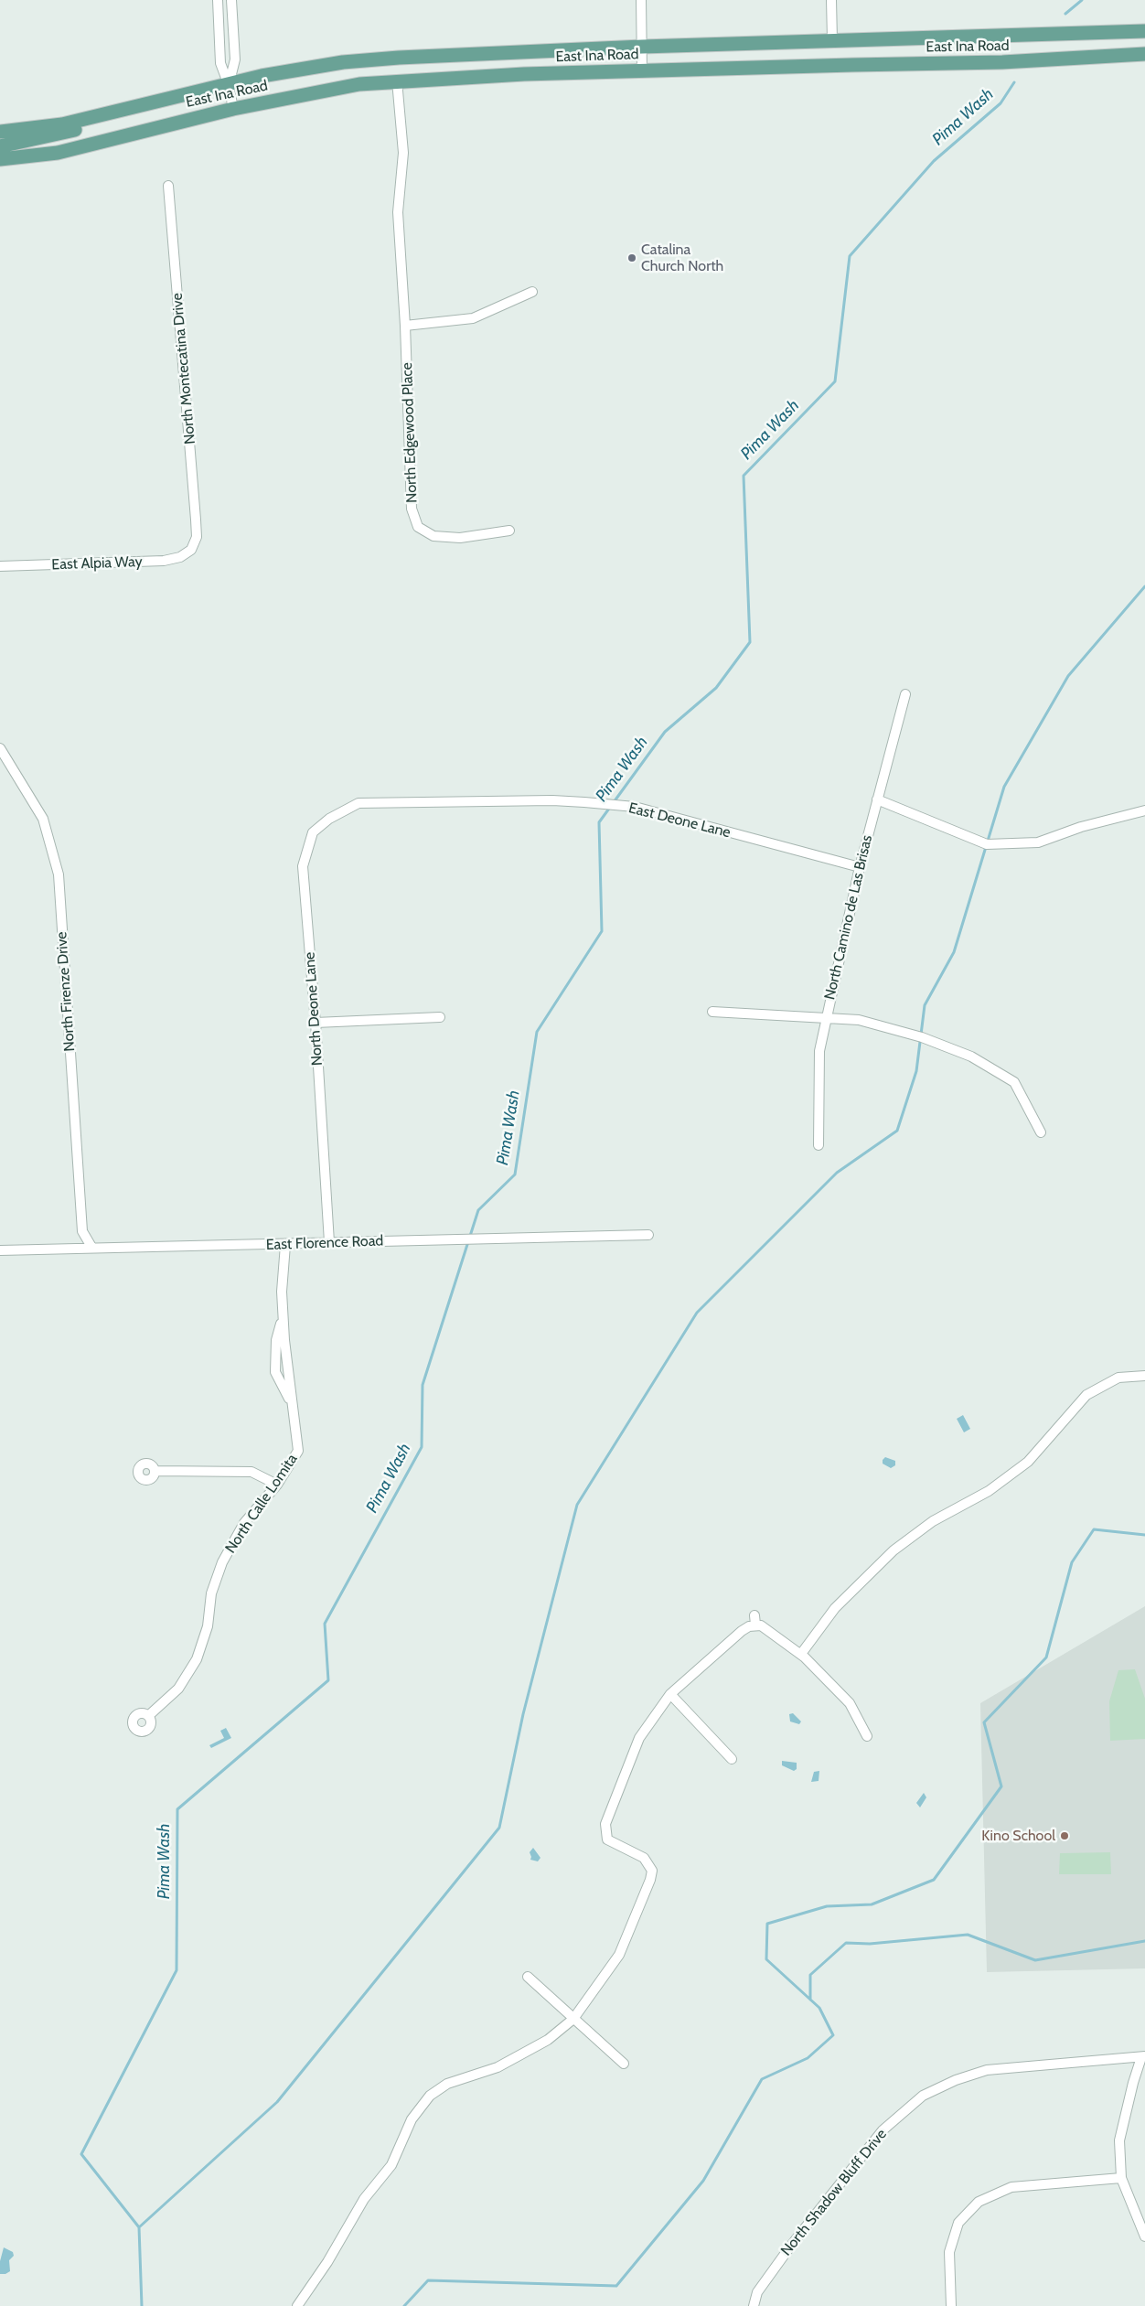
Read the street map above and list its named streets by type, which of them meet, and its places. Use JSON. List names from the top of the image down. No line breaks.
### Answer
{"streets":{"main road":["East Ina Road"],"street":["North Montecatina Drive","North Edgewood Place","East Alpia Way","East Deone Lane","North Camino de Las Brisas","North Firenze Drive","North Deone Lane","East Florence Road","North Calle Lomita","North Shadow Bluff Drive"]},"crossings":[["East Ina Road","North Edgewood Place"],["North Montecatina Drive","East Alpia Way"],["East Deone Lane","North Camino de Las Brisas"],["East Deone Lane","North Deone Lane"],["North Firenze Drive","East Florence Road"],["North Deone Lane","East Florence Road"],["East Florence Road","North Calle Lomita"]],"water":["Pima Wash"],"places":["Catalina Church North","Kino School"]}
